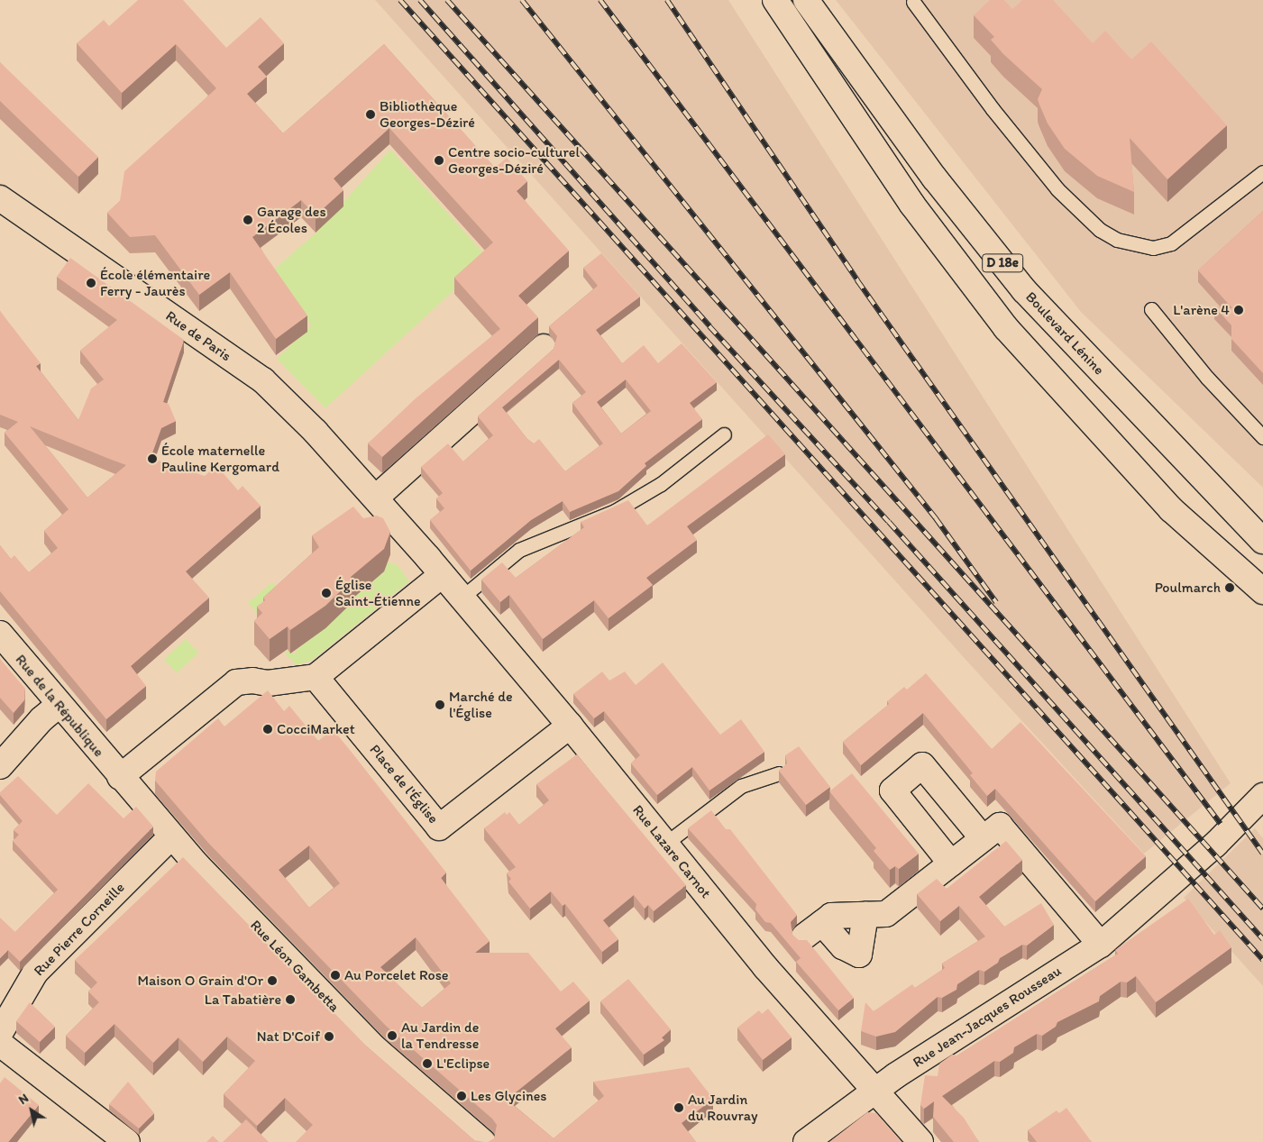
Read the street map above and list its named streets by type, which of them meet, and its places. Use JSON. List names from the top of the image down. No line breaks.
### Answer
{"streets":{"street":["D 18e","Boulevard Lénine","Rue de Paris","Rue de la République","Place de l'Église","Rue Lazare Carnot","Rue Pierre Corneille","Rue Léon Gambetta","Rue Jean-Jacques Rousseau"]},"crossings":[["Rue de Paris","Rue Lazare Carnot"],["Rue de la République","Rue Léon Gambetta"],["Place de l'Église","Rue Lazare Carnot"],["Rue Lazare Carnot","Rue Jean-Jacques Rousseau"],["Rue Pierre Corneille","Rue Léon Gambetta"]],"places":["Bibliothèque Georges-Déziré","Centre socio-culturel Georges-Déziré","Garage des 2 Écoles","École élémentaire Ferry - Jaurès","L'arène 4","École maternelle Pauline Kergomard","Poulmarch","Église Saint-Étienne","Marché de l'Église","CocciMarket","Au Porcelet Rose","Maison O Grain d'Or","La Tabatière","Au Jardin de la Tendresse","Nat D'Coif","L'Eclipse","Les Glycines","Au Jardin du Rouvray"],"north":"top left"}
